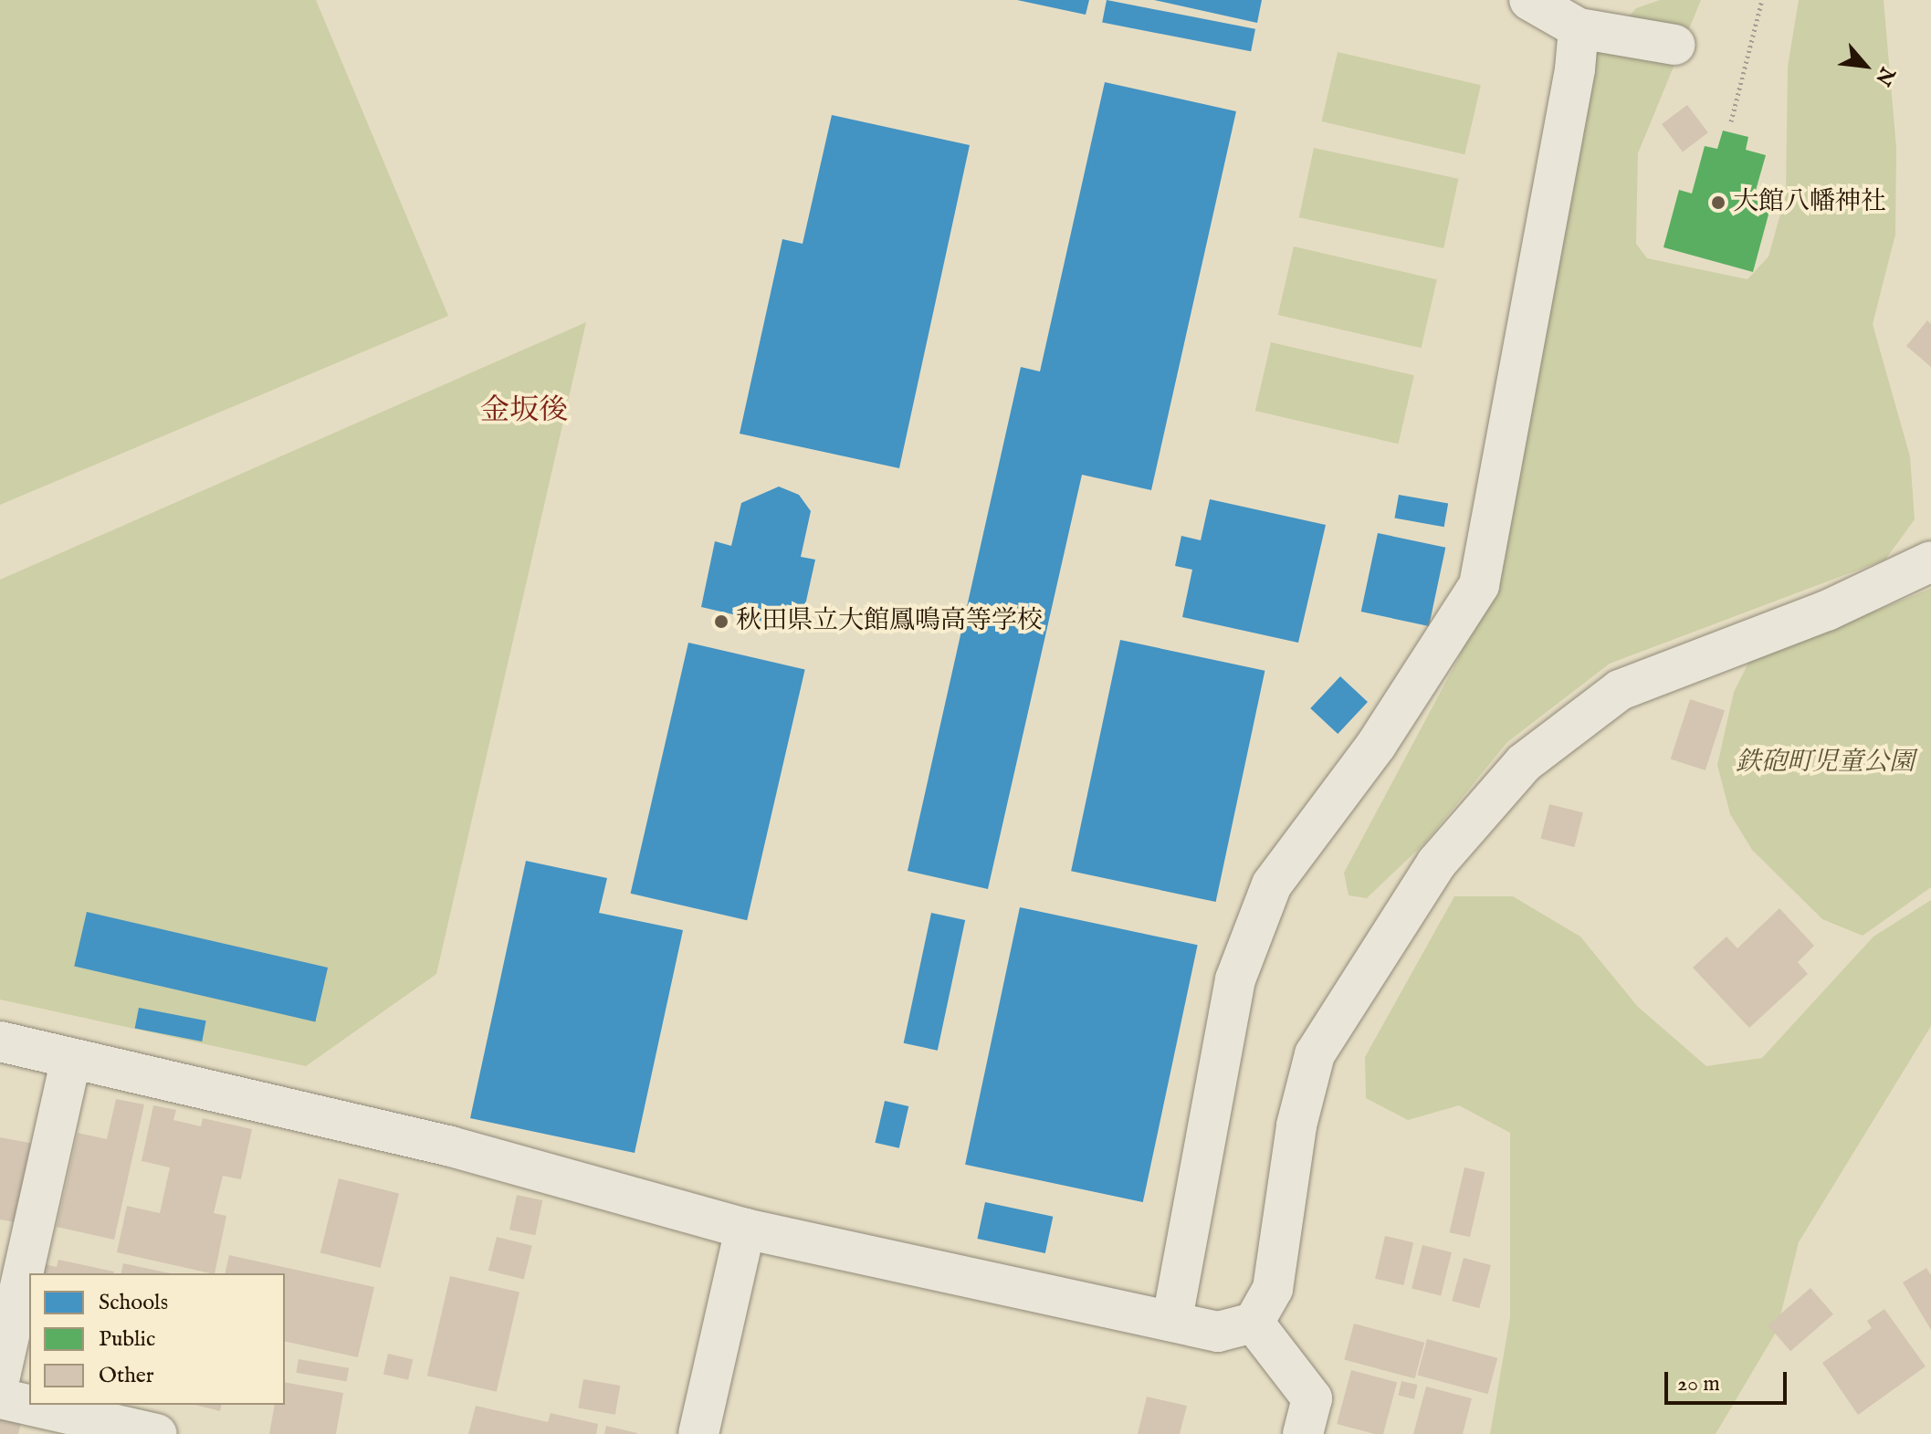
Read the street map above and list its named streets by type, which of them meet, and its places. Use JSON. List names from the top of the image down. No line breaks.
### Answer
{"districts":["金坂後"],"parks":["鉄砲町児童公園"],"places":["大館八幡神社","秋田県立大館鳳鳴高等学校"],"legend":["Schools","Public","Other"],"scale_bar":"20 m","north":"bottom right"}
